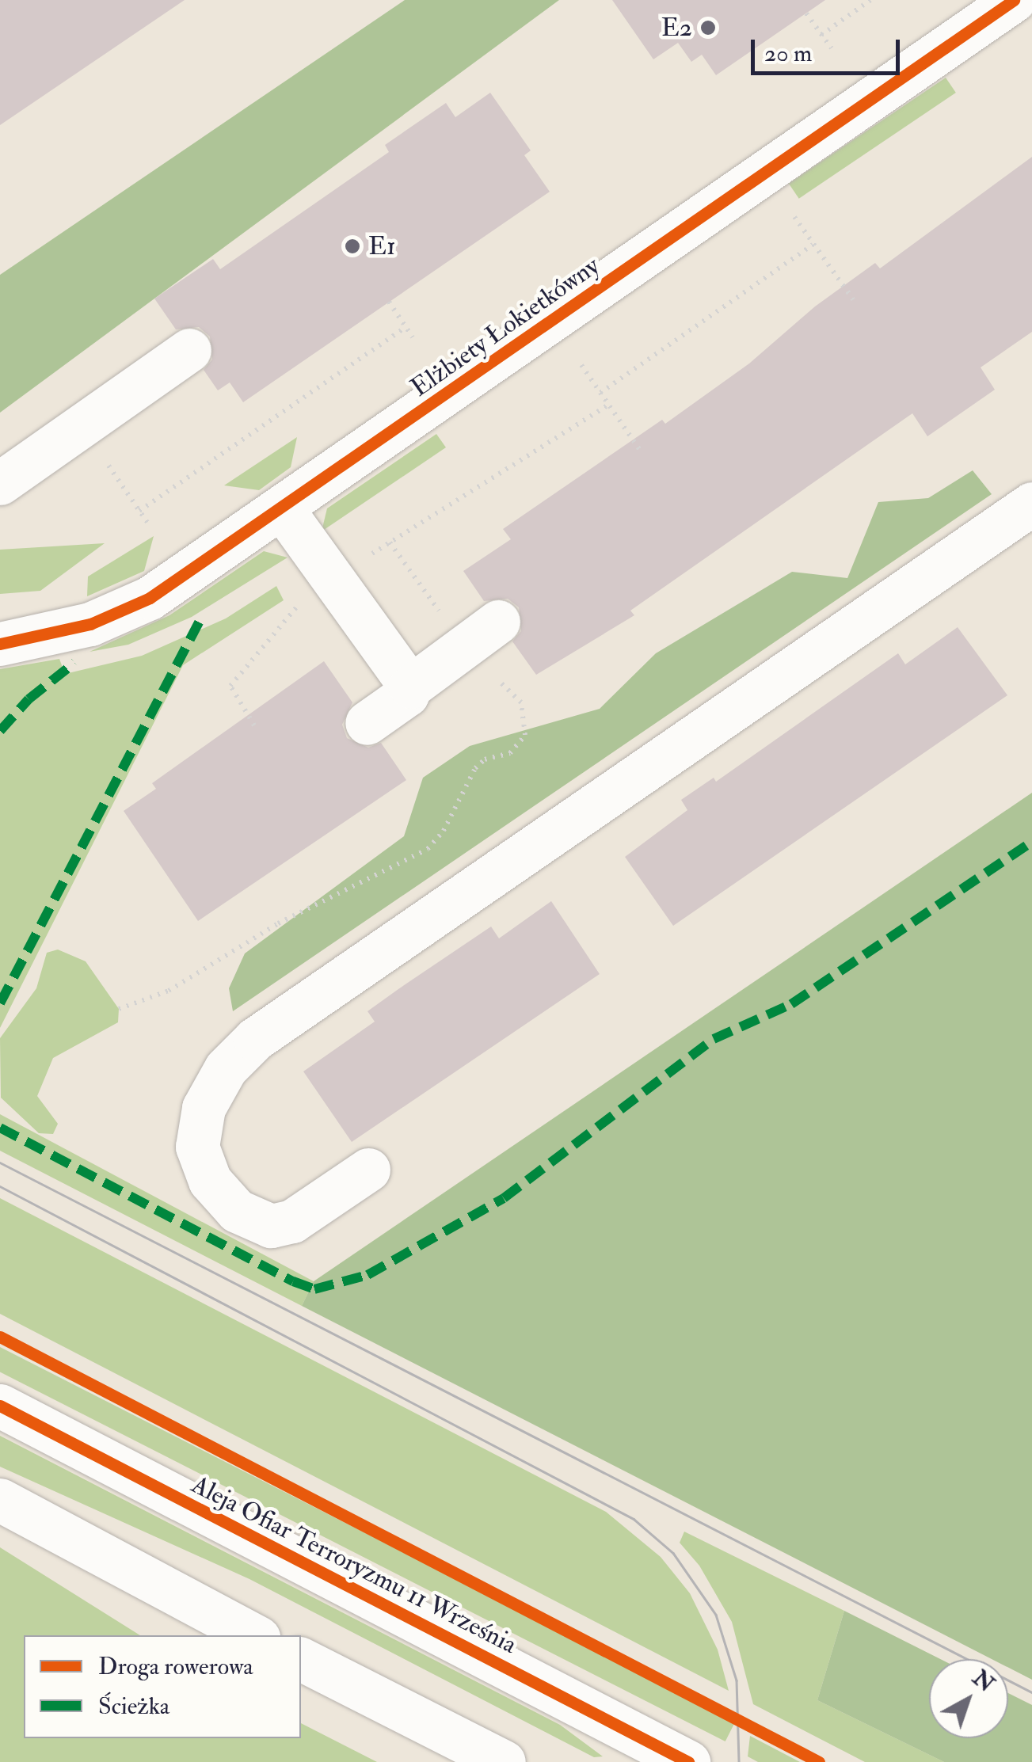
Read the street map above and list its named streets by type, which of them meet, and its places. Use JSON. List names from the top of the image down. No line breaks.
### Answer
{"streets":{"street":["Elżbiety Łokietkówny","Aleja Ofiar Terroryzmu 11 Września"]},"places":["E2","E1"],"legend":["Droga rowerowa","Ścieżka"],"scale_bar":"20 m","north":"top right"}
